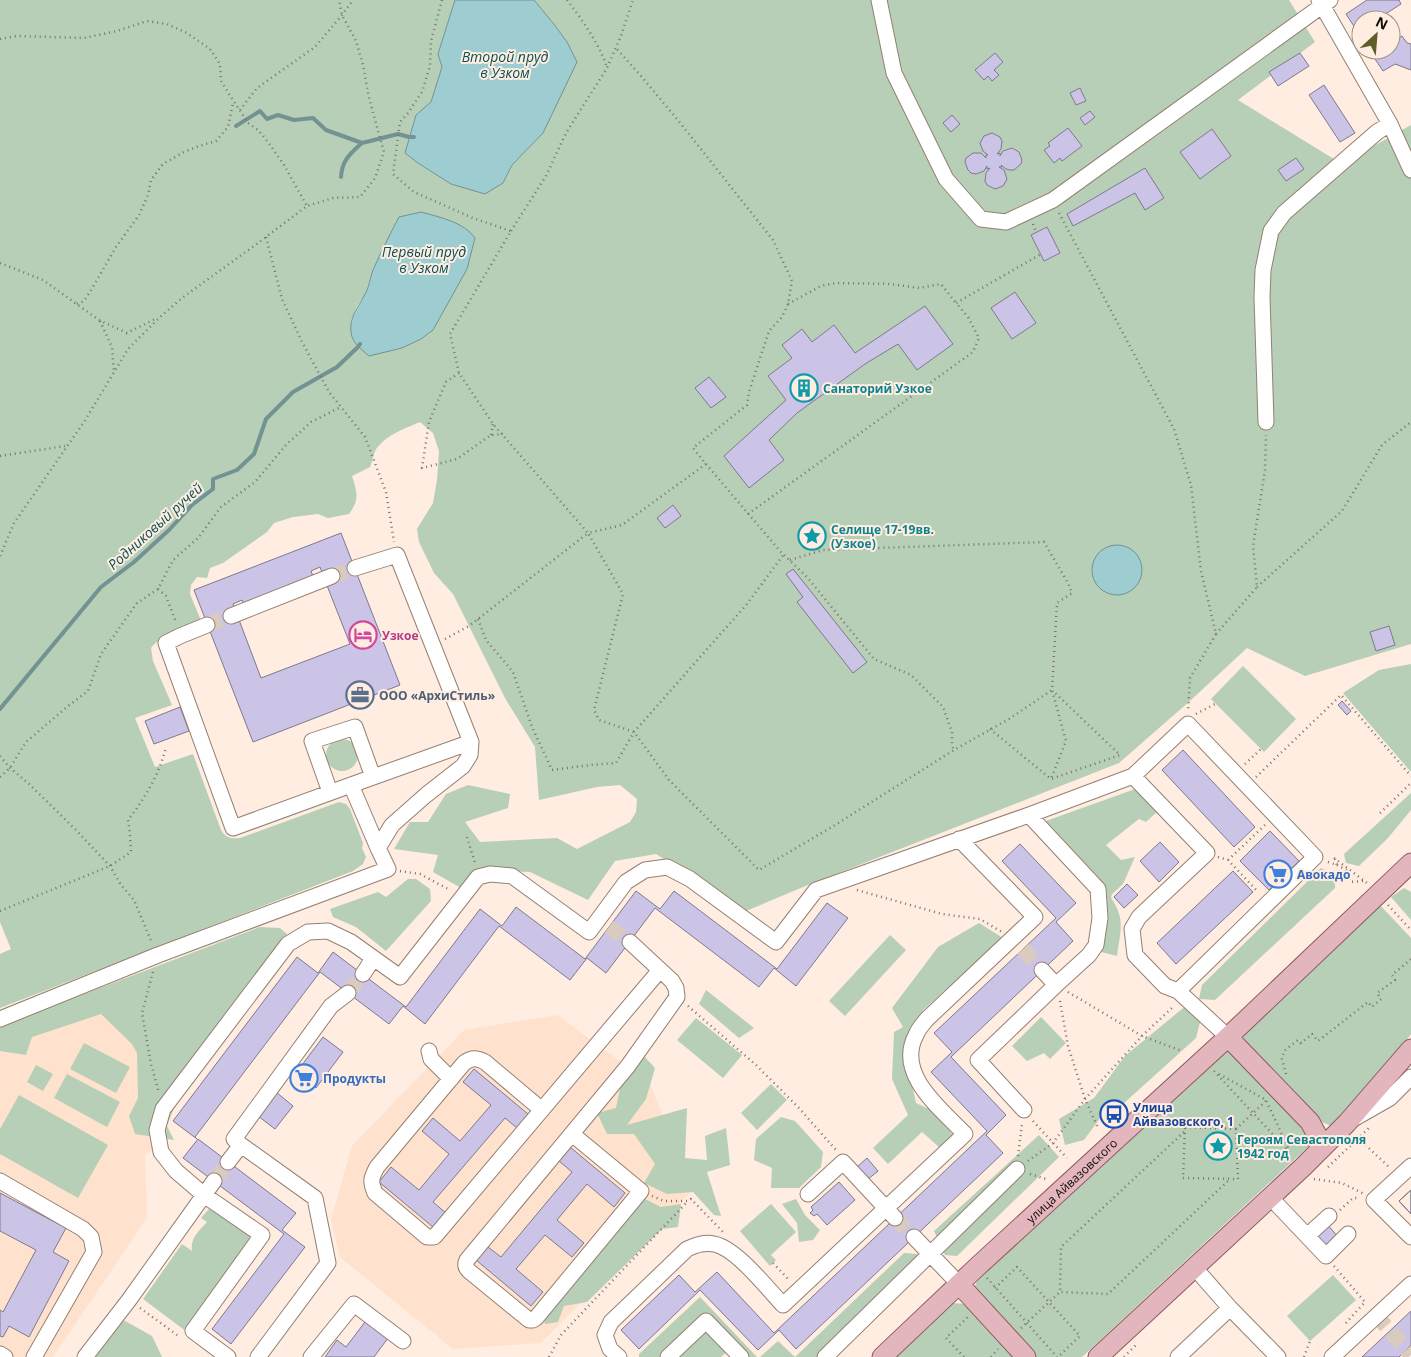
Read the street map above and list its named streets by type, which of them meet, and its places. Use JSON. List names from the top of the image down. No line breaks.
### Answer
{"streets":{"main road":["улица Айвазовского"]},"water":["Второй пруд в Узком","Первый пруд в Узком","Родниковый ручей"],"places":{"building":["Санаторий Узкое"],"place":["Селище 17-19вв. (Узкое)","Героям Севастополя 1942 год"],"hotel":["Узкое"],"office":["ООО «АрхиСтиль»"],"supermarket":["Авокадо","Продукты"],"bus stop":["Улица Айвазовского, 1"]},"north":"top right"}
